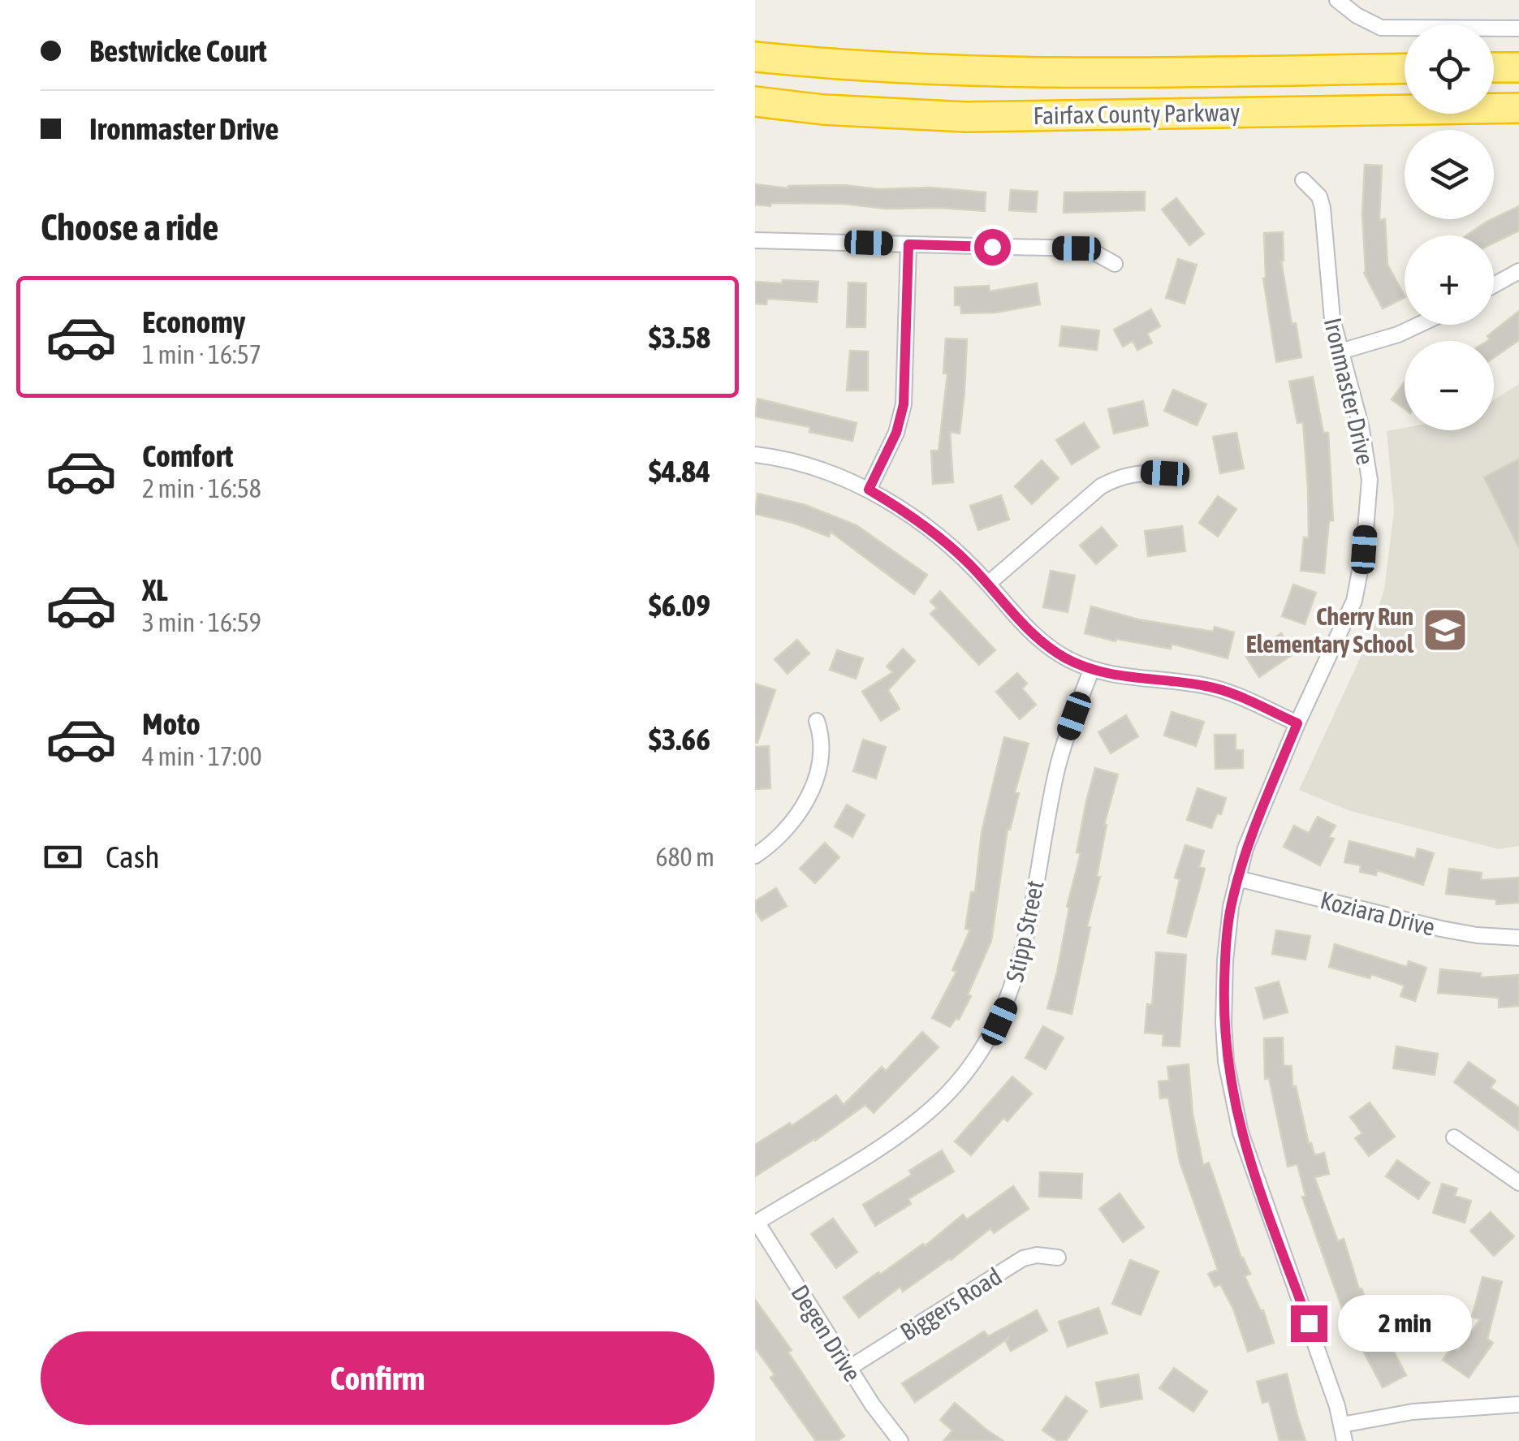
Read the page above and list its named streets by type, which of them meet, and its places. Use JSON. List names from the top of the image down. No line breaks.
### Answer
{"streets":{"highway":["Fairfax County Parkway"],"street":["Ironmaster Drive","Koziara Drive","Stipp Street","Biggers Road","Degen Drive"]},"crossings":[["Ironmaster Drive","Koziara Drive"],["Stipp Street","Degen Drive"],["Biggers Road","Degen Drive"]],"places":{"school or university":["Cherry Run Elementary School"]},"page":{"banner":["Bestwicke Court","Ironmaster Drive"],"map_buttons":["+","−"],"heading":"Choose a ride","list":[{"name":"Economy","note":"1 min · 16:57","value":"$3.58"},{"name":"Comfort","note":"2 min · 16:58","value":"$4.84"},{"name":"XL","note":"3 min · 16:59","value":"$6.09"},{"name":"Moto","note":"4 min · 17:00","value":"$3.66"}],"pay":["Cash","680 m"],"bubble":"2 min","buttons":"Confirm"}}
